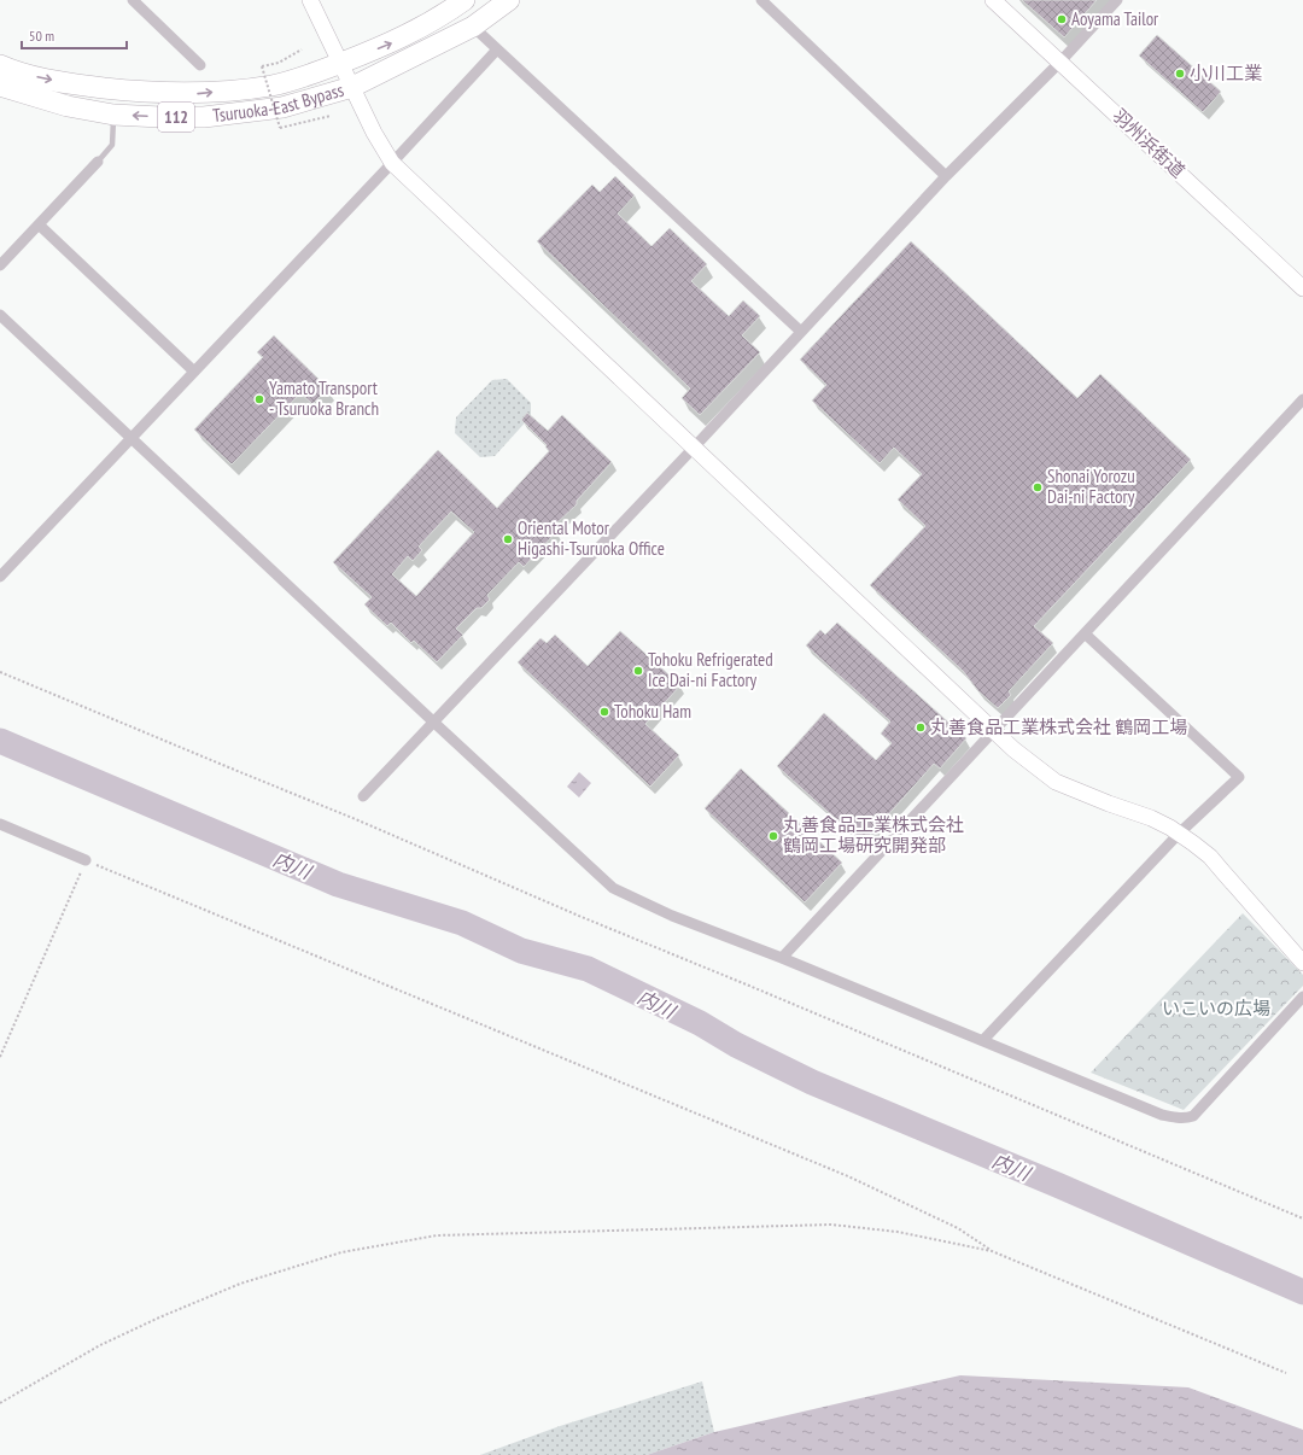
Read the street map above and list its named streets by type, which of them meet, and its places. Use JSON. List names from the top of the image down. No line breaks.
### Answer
{"streets":{"highway":["Tsuruoka-East Bypass","112"],"street":["羽州浜街道"]},"water":["内川"],"parks":["いこいの広場"],"places":["Aoyama Tailor","小川工業","Yamato Transport - Tsuruoka Branch","Shonai Yorozu Dai-ni Factory","Oriental Motor Higashi-Tsuruoka Office","Tohoku Refrigerated Ice Dai-ni Factory","Tohoku Ham","丸善食品工業株式会社 鶴岡工場","丸善食品工業株式会社 鶴岡工場研究開発部"],"scale_bar":"50 m"}
